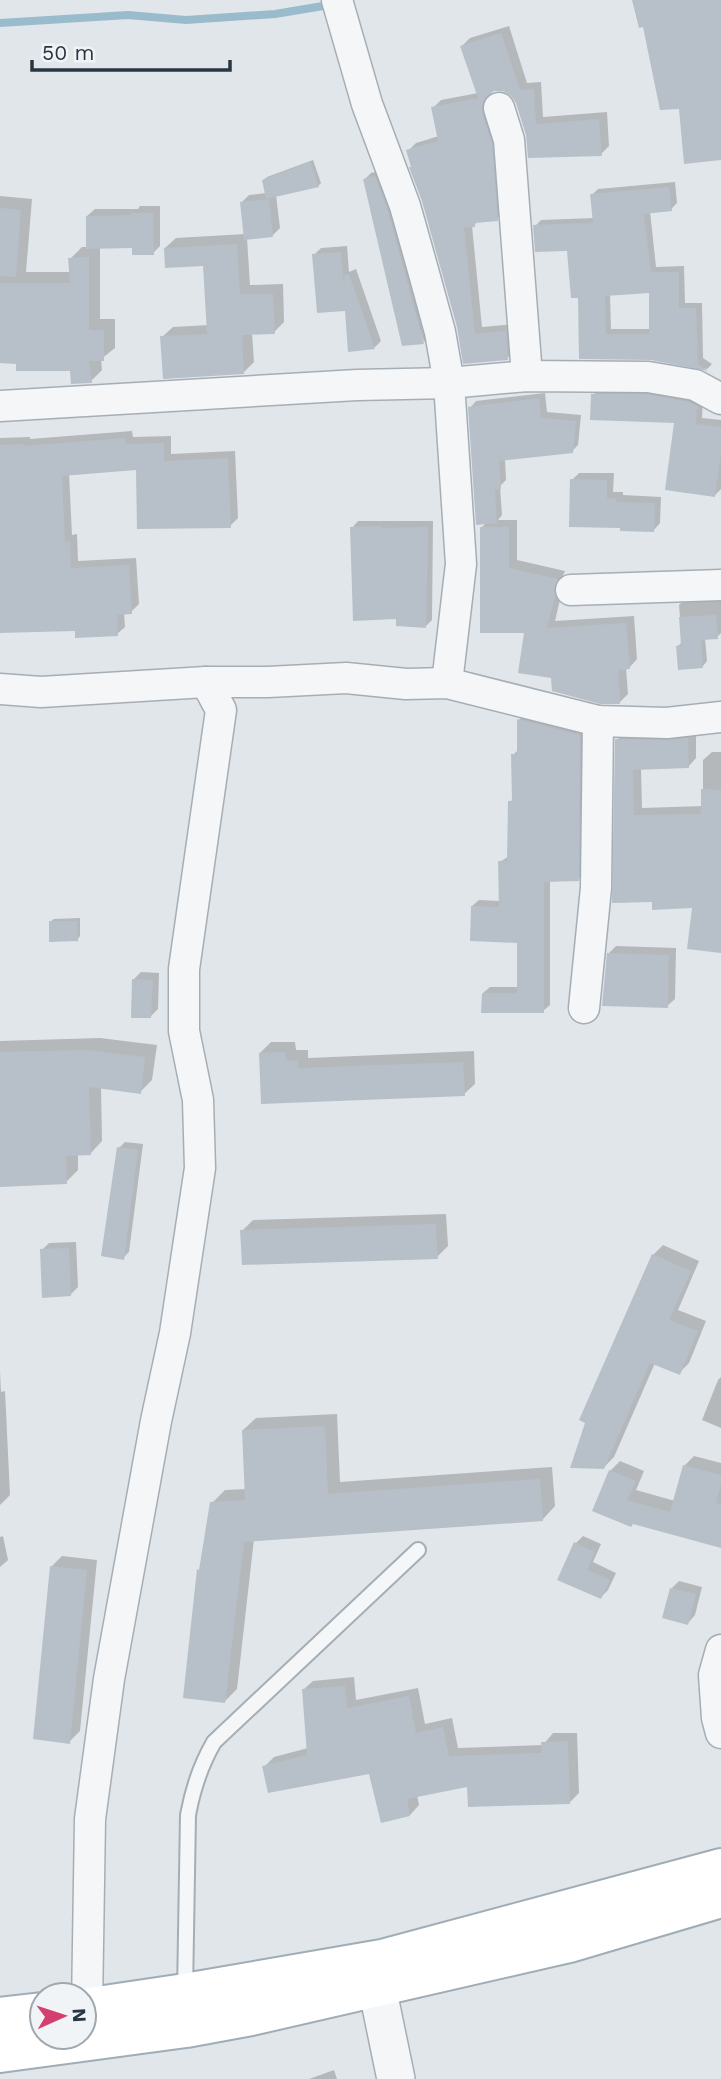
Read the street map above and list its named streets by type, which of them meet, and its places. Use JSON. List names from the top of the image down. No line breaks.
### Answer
{"scale_bar":"50 m","north":"right"}
